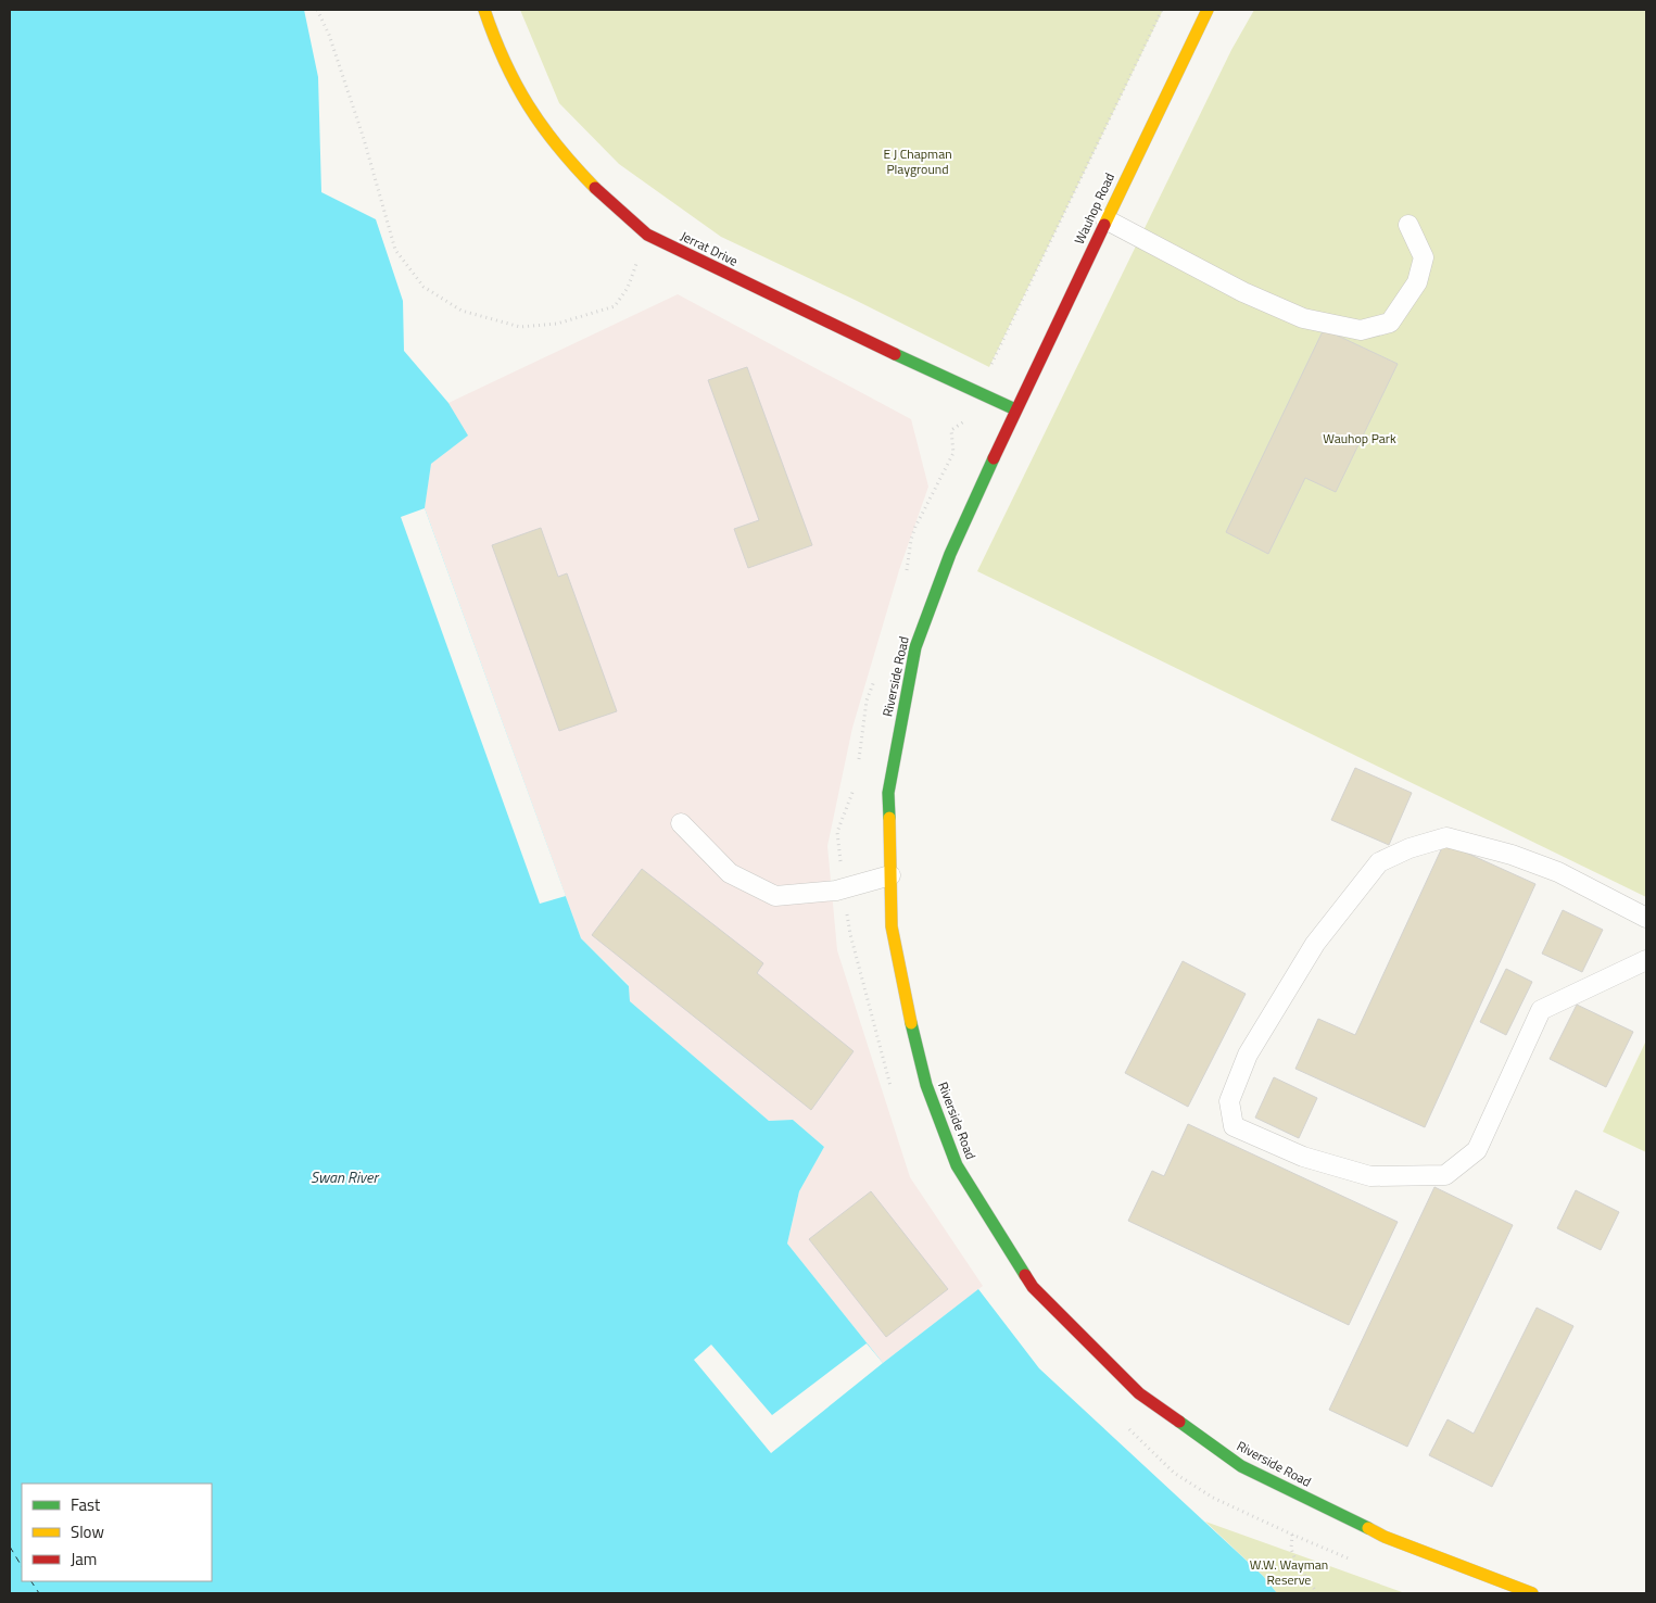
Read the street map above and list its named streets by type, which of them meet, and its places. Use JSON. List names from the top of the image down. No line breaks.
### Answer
{"streets":{"street":["Wauhop Road","Jerrat Drive","Riverside Road"]},"crossings":[["Wauhop Road","Jerrat Drive"],["Wauhop Road","Riverside Road"],["Jerrat Drive","Riverside Road"]],"water":["Swan River"],"parks":["E J Chapman Playground","Wauhop Park","W.W. Wayman Reserve"],"legend":["Fast","Slow","Jam"]}
